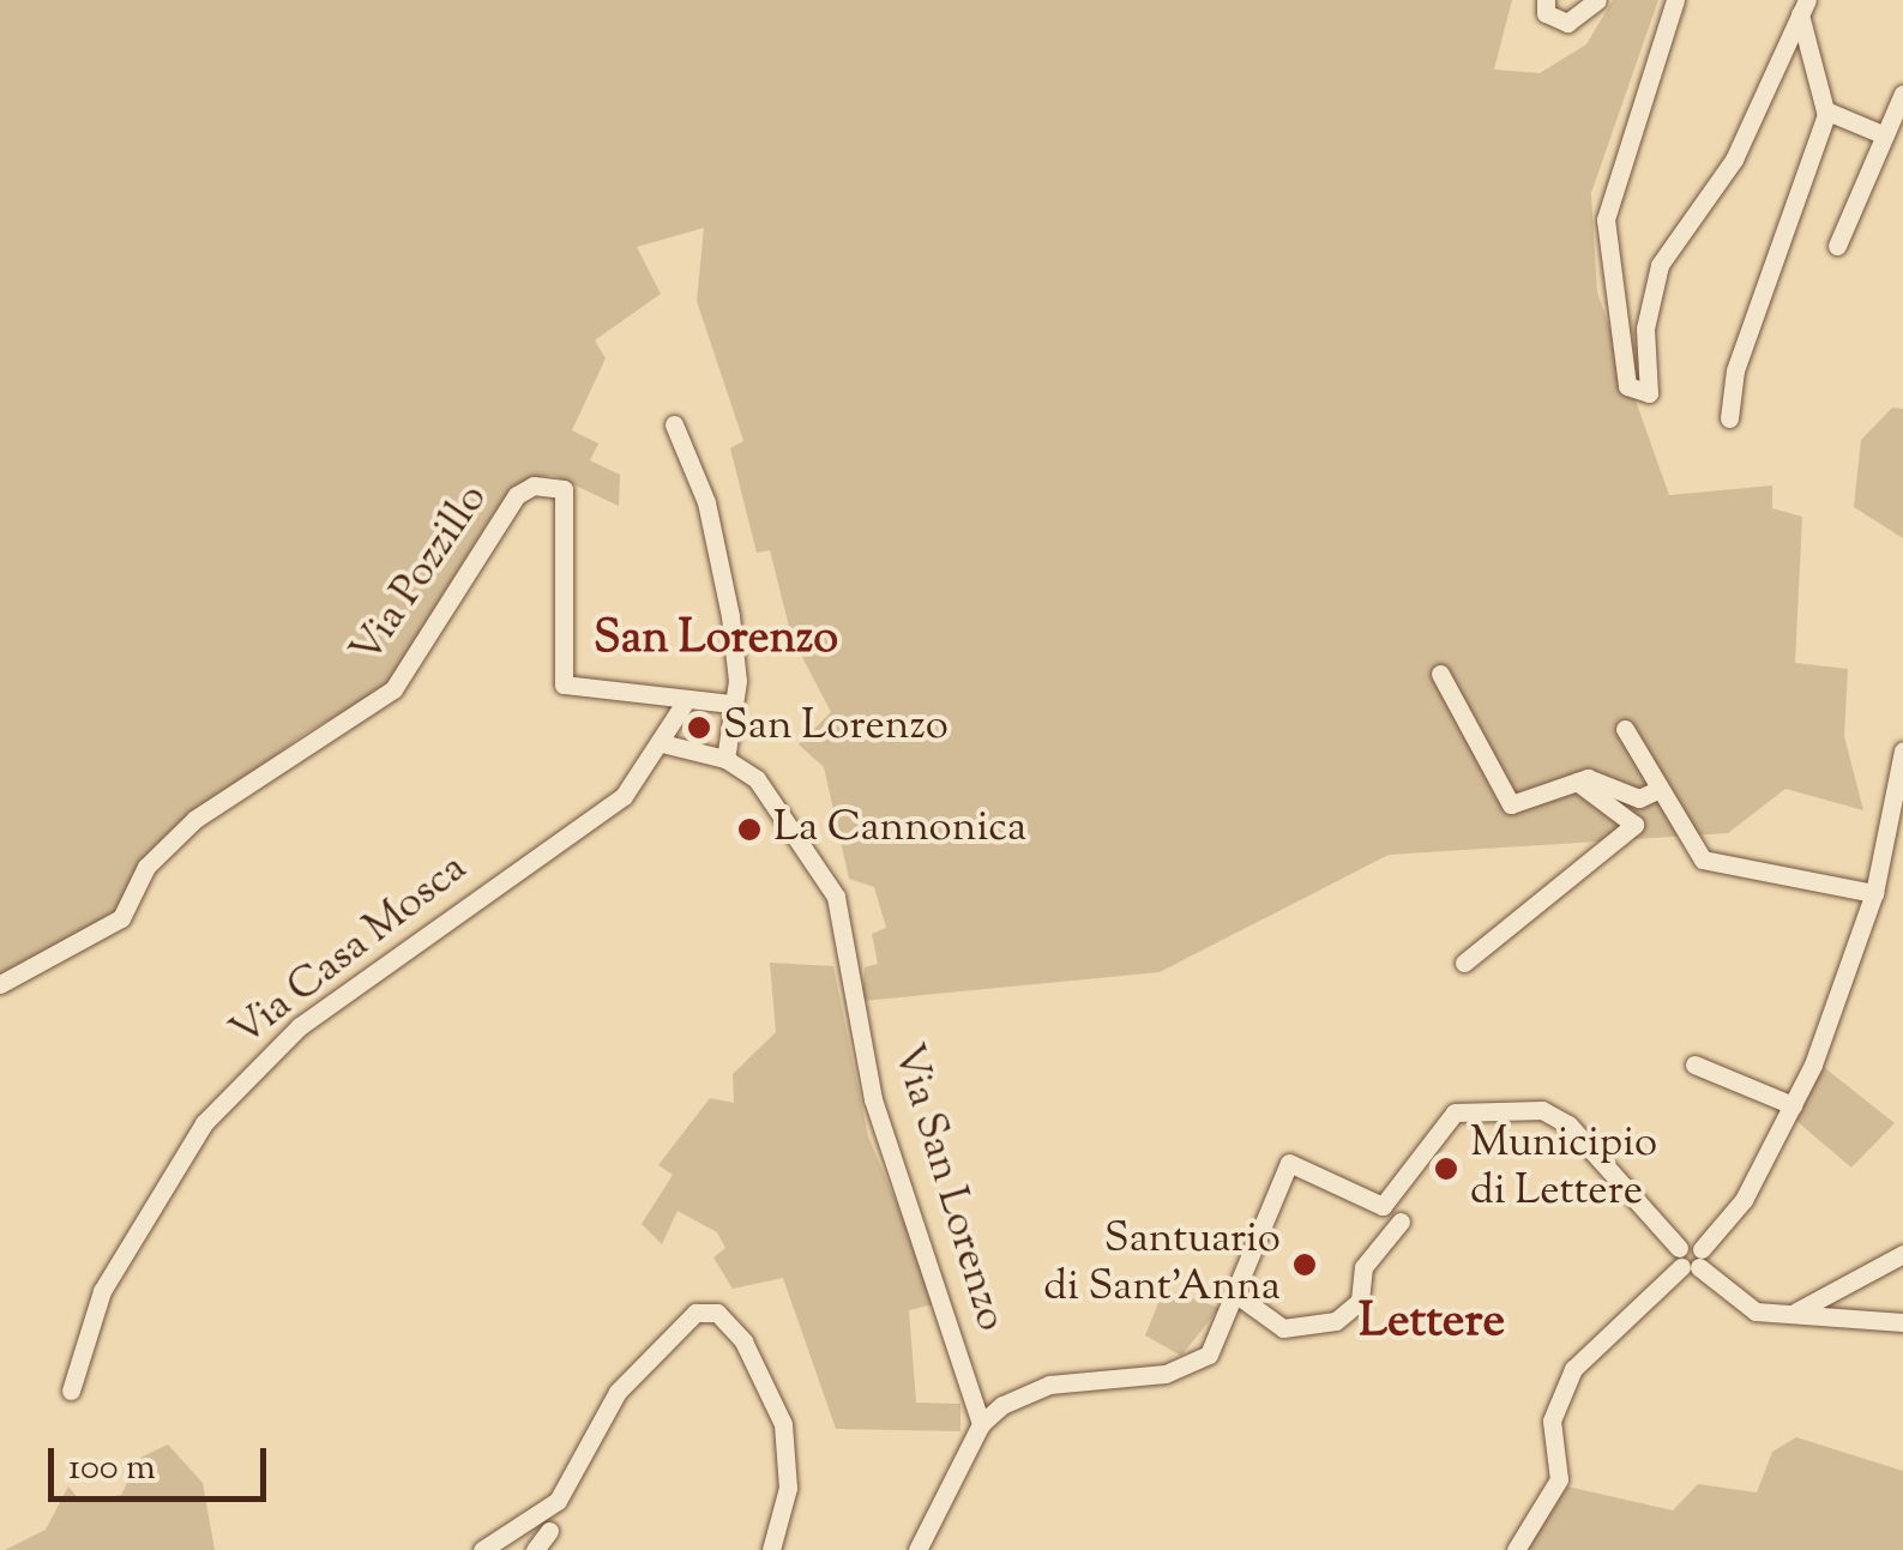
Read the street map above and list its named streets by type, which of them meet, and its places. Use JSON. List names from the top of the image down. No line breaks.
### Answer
{"streets":{"street":["Via Pozzillo","Via Casa Mosca","Via San Lorenzo"]},"crossings":[["Via Casa Mosca","Via San Lorenzo"]],"districts":["San Lorenzo","Lettere"],"places":["San Lorenzo","La Cannonica","Municipio di Lettere","Santuario di Sant'Anna"],"scale_bar":"100 m"}
